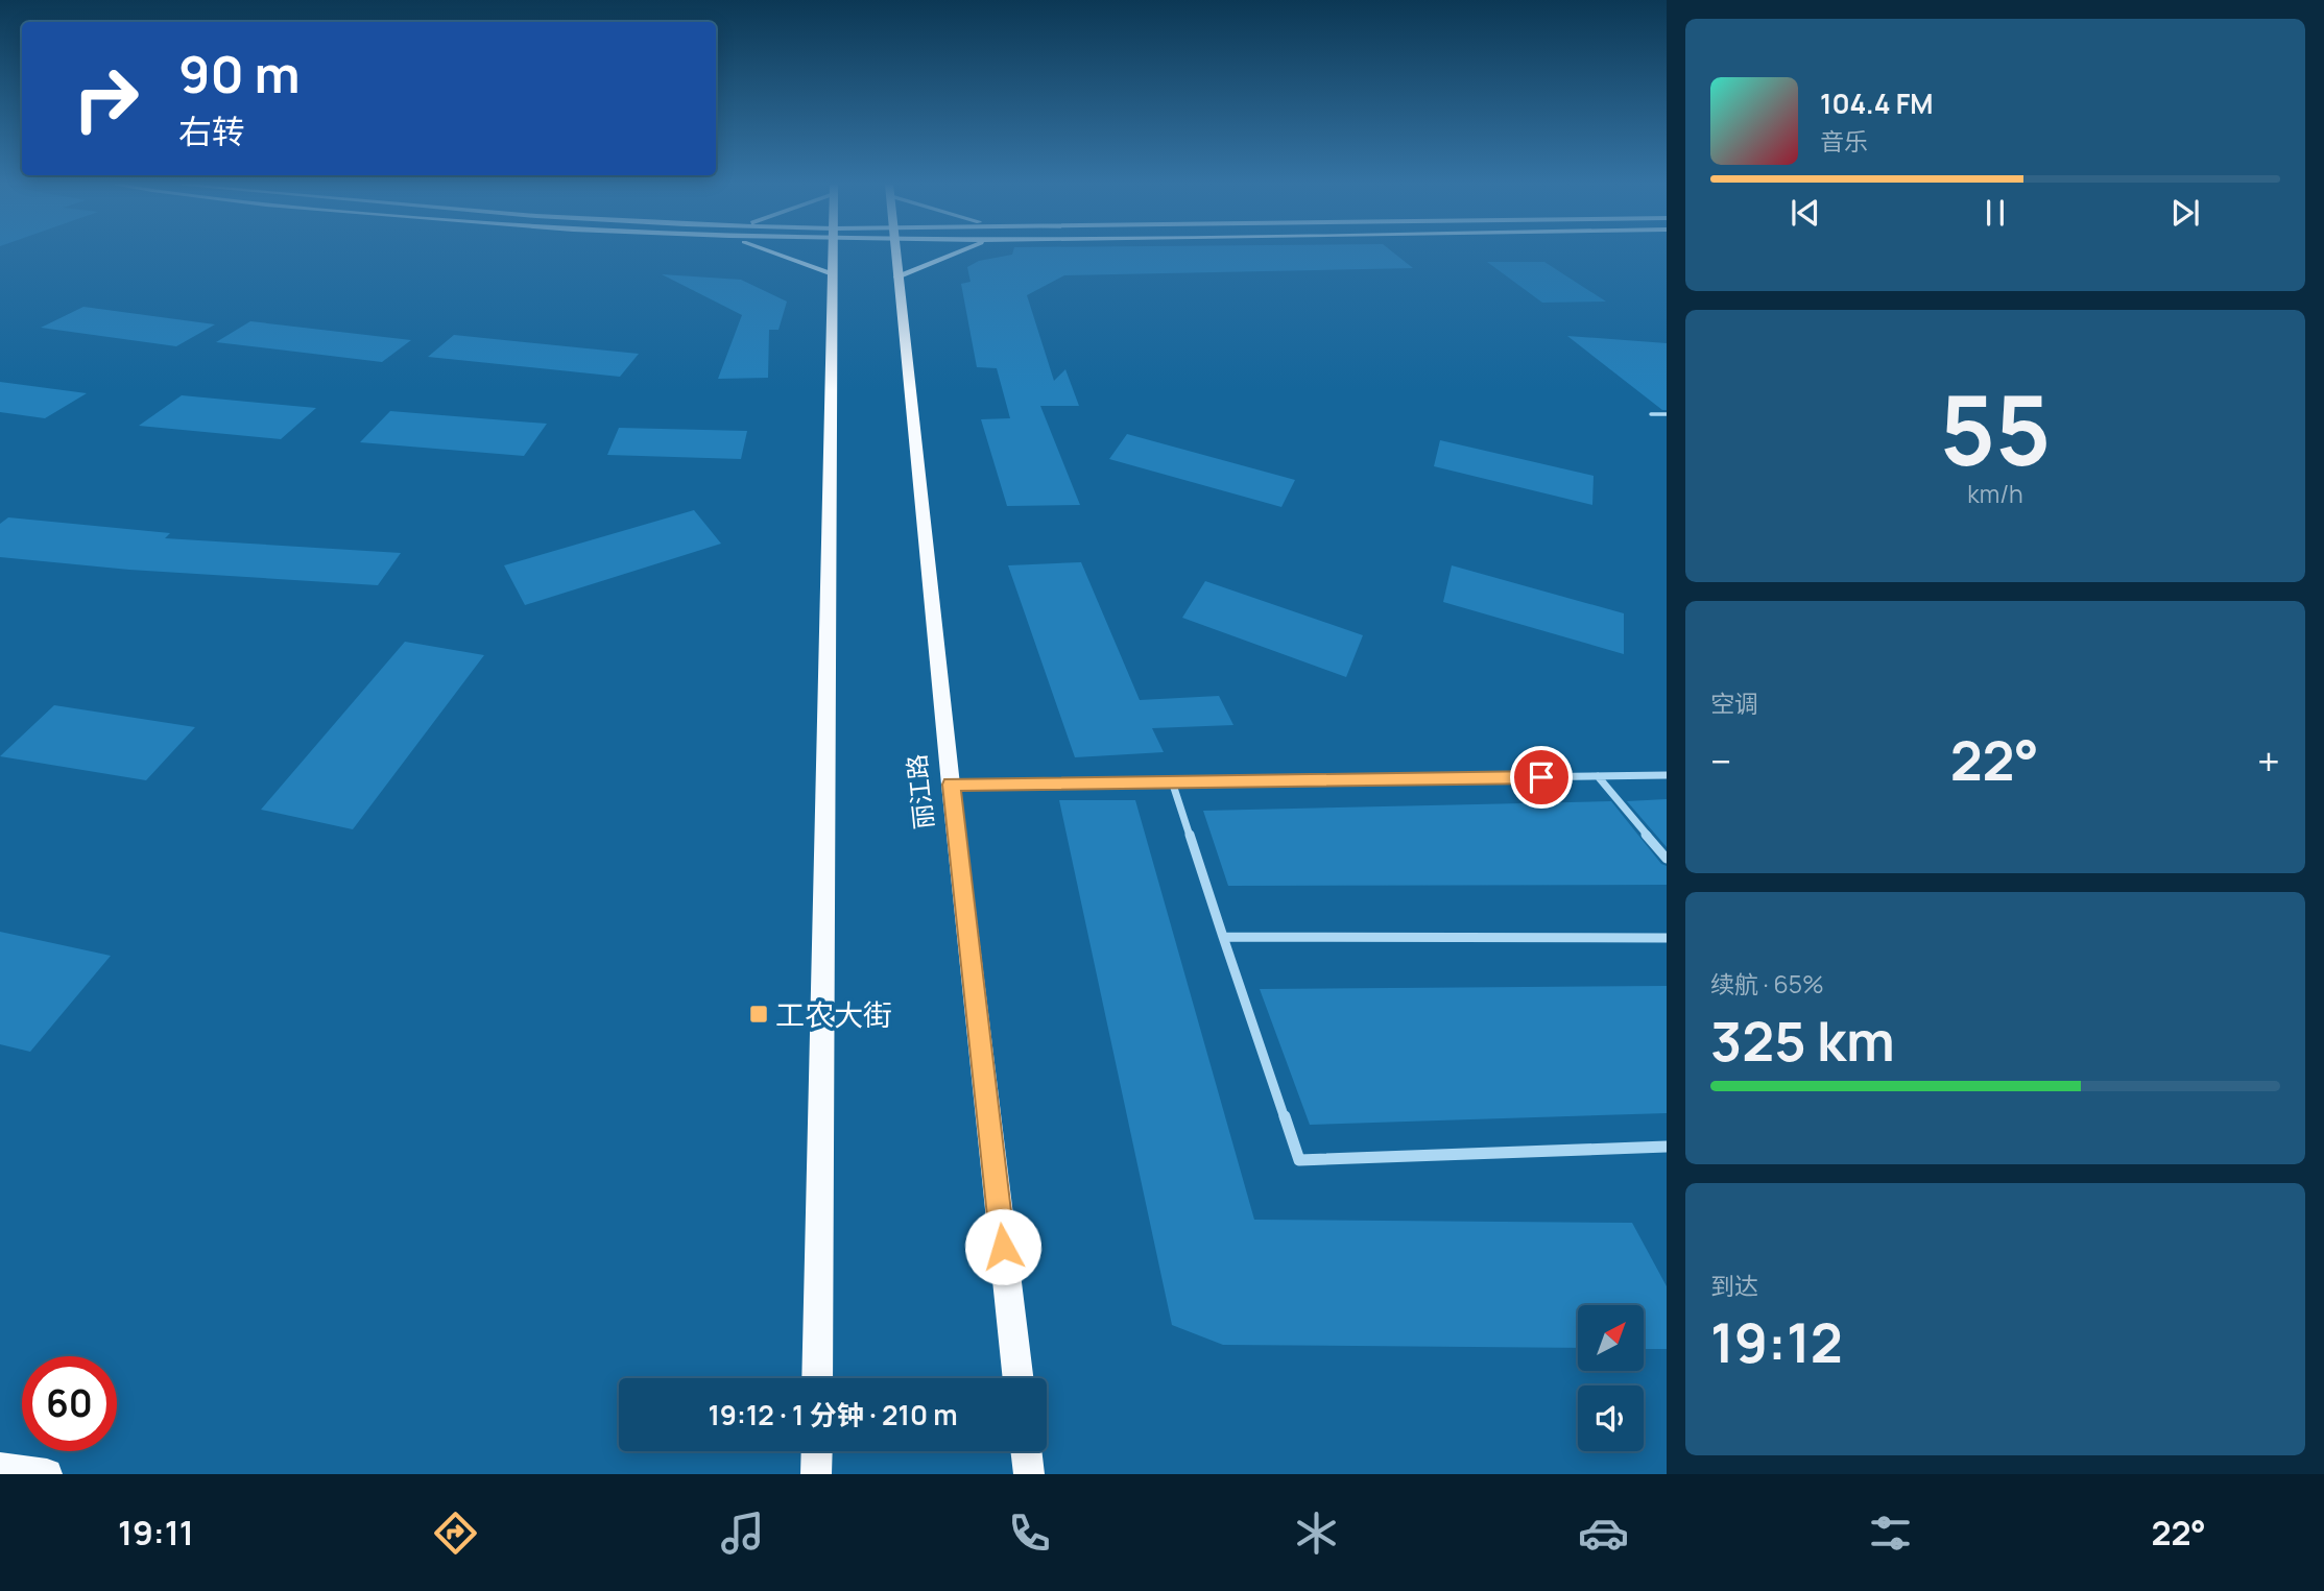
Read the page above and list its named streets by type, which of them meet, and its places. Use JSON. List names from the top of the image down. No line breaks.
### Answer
{"streets":{"main road":["丽江路"]},"places":{"transit":["工农大街"]},"north":"top right","page":{"turn":["90 m","右转"],"song":["104.4 FM","音乐"],"tile":[["55","km/h"],"空调",["续航 · 65%","325 km"],["到达","19:12"]],"heat":["−","22°","+"],"limit":"60","trip":"19:12 · 1 分钟 · 210 m","tabs":["19:11","22°"]}}
